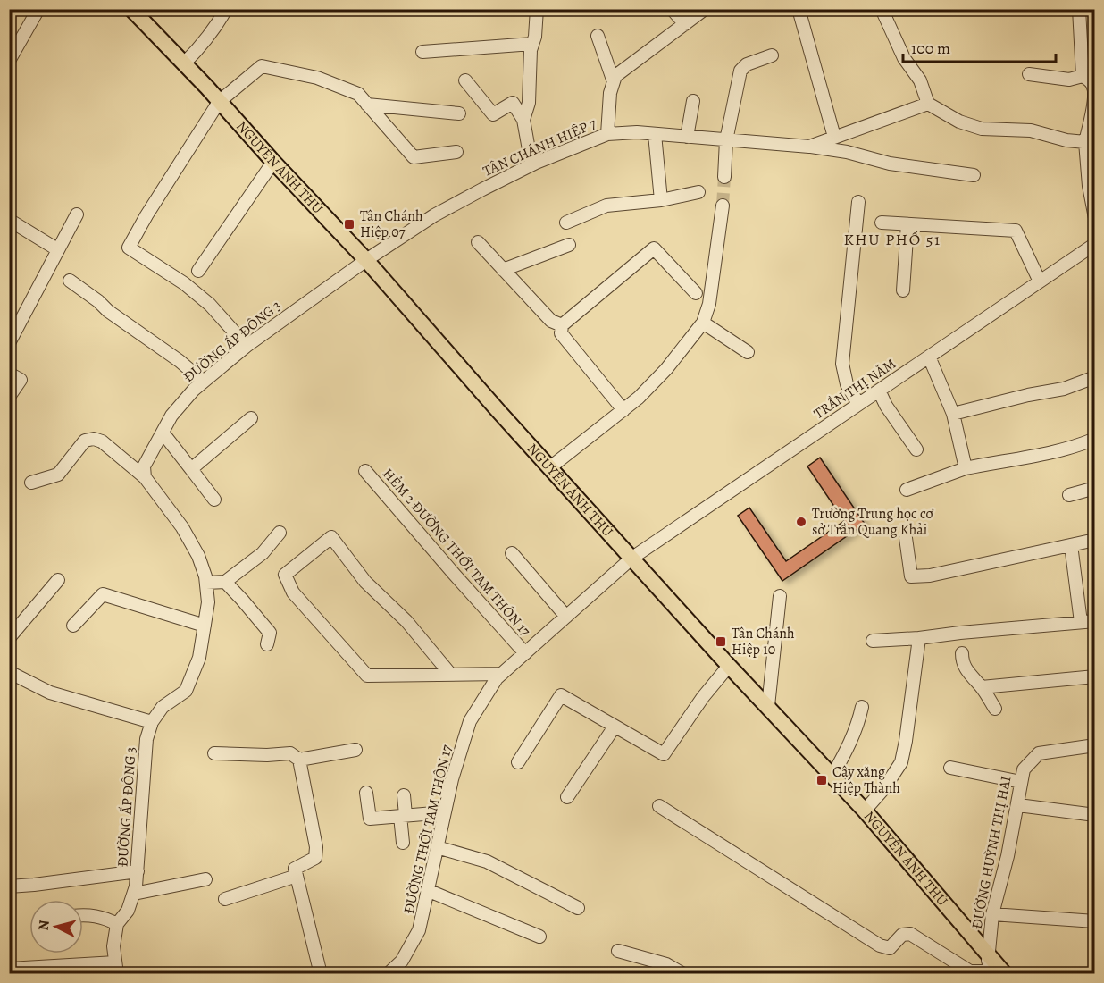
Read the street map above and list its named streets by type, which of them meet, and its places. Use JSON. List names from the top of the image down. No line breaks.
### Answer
{"streets":{"main road":["NGUYỄN ẢNH THỦ"],"street":["TÂN CHÁNH HIỆP 7","ĐƯỜNG ẤP ĐÔNG 3","TRẦN THỊ NĂM","HẺM 2 ĐƯỜNG THỚI TAM THÔN 17","ĐƯỜNG THỚI TAM THÔN 17","ĐƯỜNG HUỲNH THỊ HAI"]},"crossings":[["TÂN CHÁNH HIỆP 7","NGUYỄN ẢNH THỦ"],["TÂN CHÁNH HIỆP 7","ĐƯỜNG ẤP ĐÔNG 3"],["NGUYỄN ẢNH THỦ","ĐƯỜNG ẤP ĐÔNG 3"],["NGUYỄN ẢNH THỦ","TRẦN THỊ NĂM"],["NGUYỄN ẢNH THỦ","ĐƯỜNG THỚI TAM THÔN 17"],["NGUYỄN ẢNH THỦ","ĐƯỜNG HUỲNH THỊ HAI"],["TRẦN THỊ NĂM","ĐƯỜNG THỚI TAM THÔN 17"],["HẺM 2 ĐƯỜNG THỚI TAM THÔN 17","ĐƯỜNG THỚI TAM THÔN 17"]],"districts":["KHU PHỐ 51"],"places":{"transit":["Tân Chánh Hiệp 07","Tân Chánh Hiệp 10","Cây xăng Hiệp Thành"],"other":["Trường Trung học cơ sở Trần Quang Khải"]},"scale_bar":"100 m","north":"left"}
